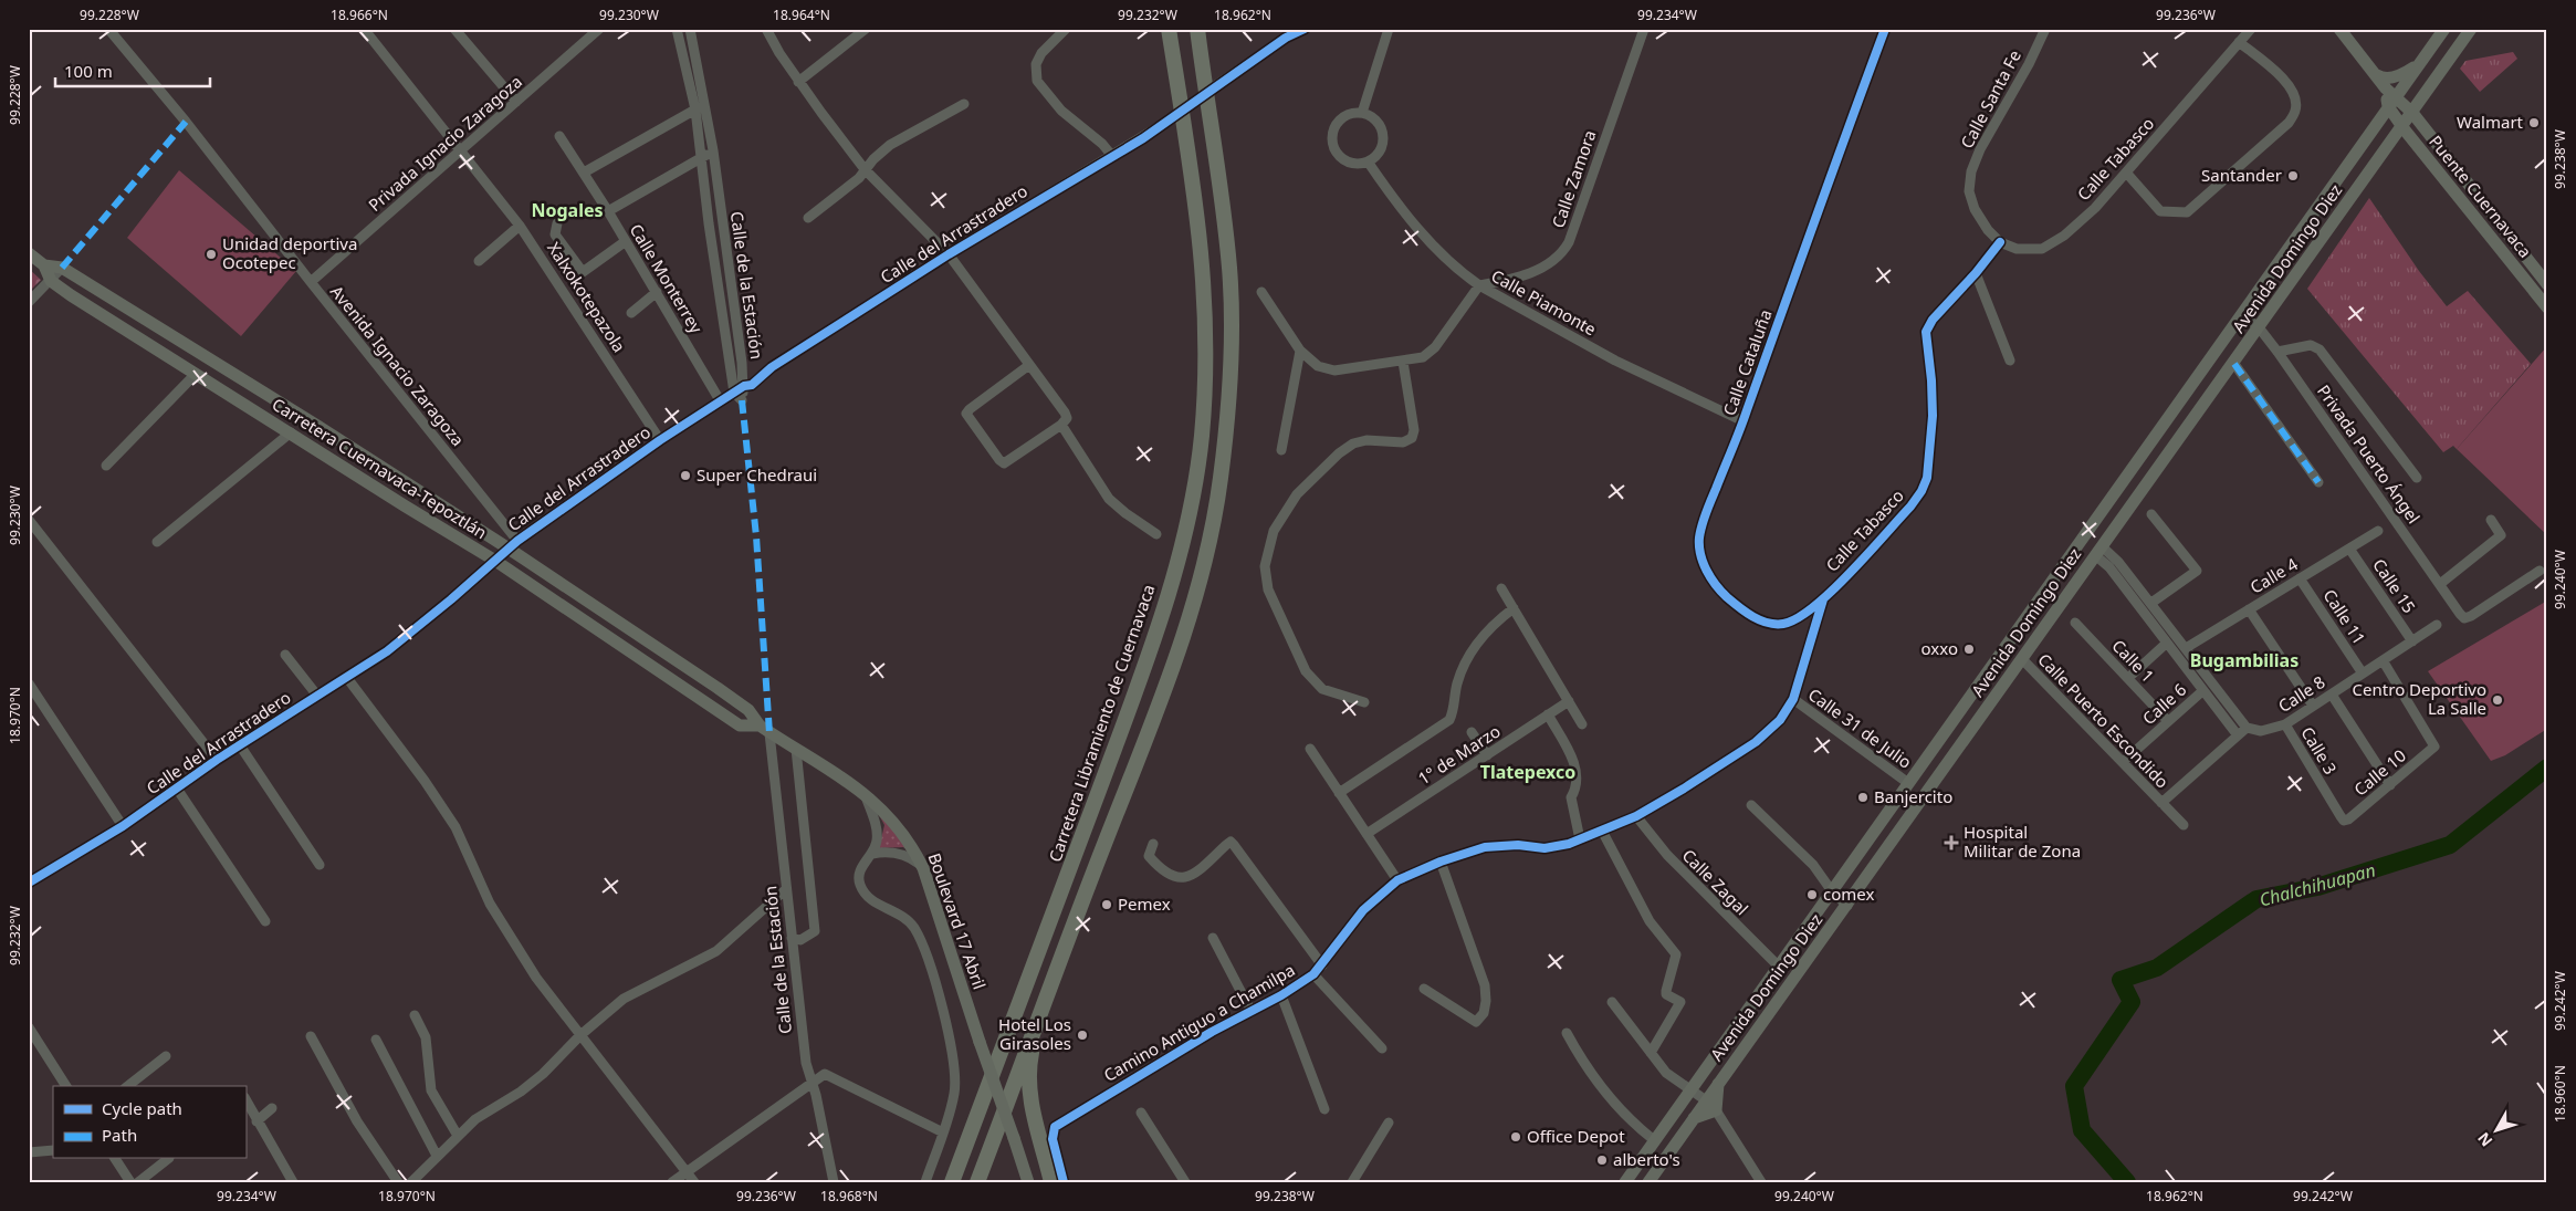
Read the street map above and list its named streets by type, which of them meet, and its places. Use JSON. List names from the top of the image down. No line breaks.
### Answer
{"streets":{"highway":["Carretera Libramiento de Cuernavaca"],"main road":["Puente Cuernavaca","Avenida Domingo Diez","Carretera Cuernavaca-Tepoztlán","Boulevard 17 Abril"],"street":["Calle Santa Fe","Privada Ignacio Zaragoza","Calle Tabasco","Calle Zamora","Calle del Arrastradero","Calle Monterrey","Calle de la Estación","Xalxokotepazola","Calle Piamonte","Calle Cataluña","Avenida Ignacio Zaragoza","Privada Puerto Ángel","Calle 4","Calle 15","Calle 11","Calle 1","Calle 8","Calle 6","Calle Puerto Escondido","Calle 31 de Julio","Calle 3","1° de Marzo","Calle 10","Calle Zagal","Camino Antiguo a Chamilpa"]},"crossings":[["Calle Santa Fe","Calle Tabasco"],["Privada Ignacio Zaragoza","Xalxokotepazola"],["Privada Ignacio Zaragoza","Avenida Ignacio Zaragoza"],["Calle Tabasco","Calle Cataluña"],["Calle Tabasco","Camino Antiguo a Chamilpa"],["Calle Zamora","Calle Piamonte"],["Puente Cuernavaca","Avenida Domingo Diez"],["Calle del Arrastradero","Calle Monterrey"],["Calle del Arrastradero","Calle de la Estación"],["Calle del Arrastradero","Xalxokotepazola"],["Calle del Arrastradero","Avenida Ignacio Zaragoza"],["Calle del Arrastradero","Carretera Cuernavaca-Tepoztlán"],["Avenida Domingo Diez","Privada Puerto Ángel"],["Avenida Domingo Diez","Calle Puerto Escondido"],["Avenida Domingo Diez","Calle 31 de Julio"],["Avenida Domingo Diez","Calle Zagal"],["Calle de la Estación","Carretera Cuernavaca-Tepoztlán"],["Calle de la Estación","Boulevard 17 Abril"],["Calle Piamonte","Calle Cataluña"],["Calle Cataluña","Camino Antiguo a Chamilpa"],["Avenida Ignacio Zaragoza","Carretera Cuernavaca-Tepoztlán"],["Carretera Cuernavaca-Tepoztlán","Boulevard 17 Abril"],["Calle 4","Calle 15"],["Calle 4","Calle 11"],["Calle 15","Calle 8"],["Calle 11","Calle 8"],["Calle 1","Calle 6"],["Calle 8","Calle 3"],["Calle 8","Calle 10"],["Calle 6","Calle Puerto Escondido"],["Calle 31 de Julio","Camino Antiguo a Chamilpa"],["Calle 3","Calle 10"],["Calle Zagal","Camino Antiguo a Chamilpa"]],"districts":["Nogales","Bugambilias","Tlatepexco"],"water":["Chalchihuapan"],"places":{"other":["Walmart","Santander","Unidad deportiva Ocotepec","Super Chedraui","oxxo","Centro Deportivo La Salle","Banjercito","comex","Pemex","Hotel Los Girasoles","Office Depot","alberto's"],"health":["Hospital Militar de Zona"]},"legend":["Cycle path","Path"],"scale_bar":"100 m","north":"bottom left","coordinates":["99.228°W","18.966°N","99.230°W","18.964°N","99.232°W","18.962°N","99.234°W","99.236°W","99.238°W","99.240°W","18.970°N","99.242°W","18.960°N","18.968°N"]}
